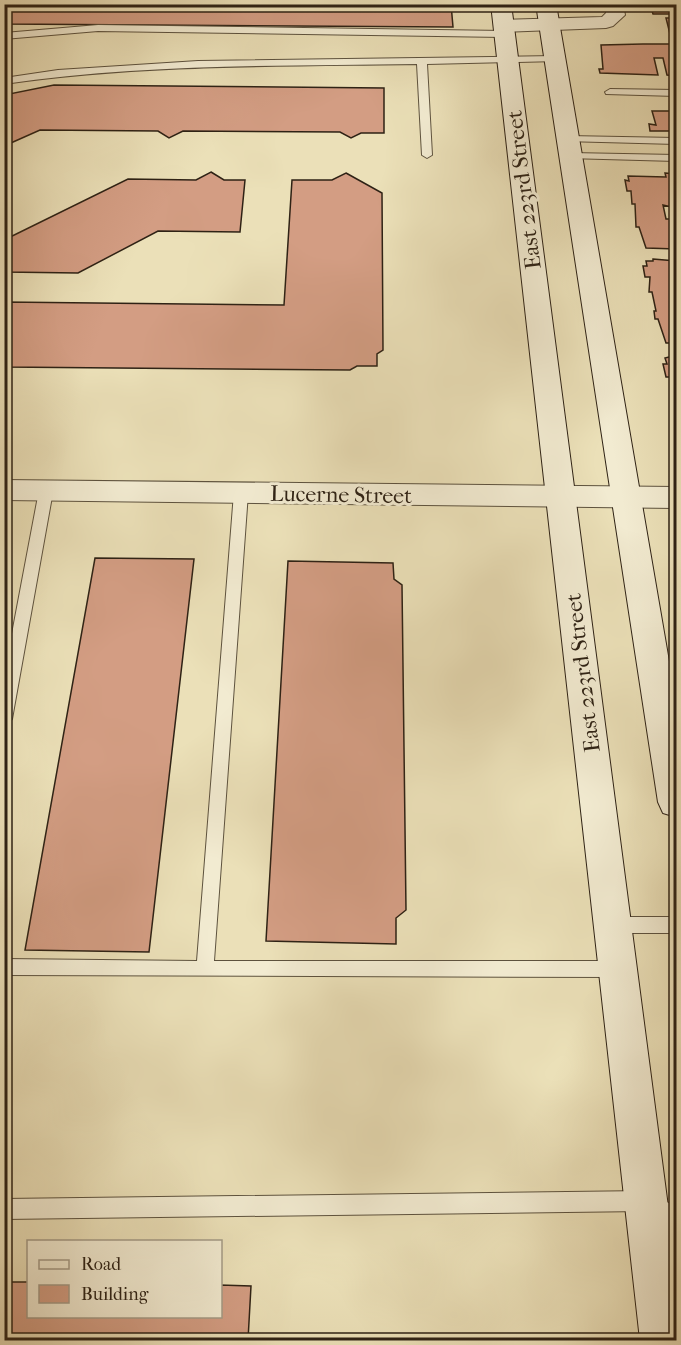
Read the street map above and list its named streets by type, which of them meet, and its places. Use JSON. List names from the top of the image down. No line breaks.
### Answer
{"streets":{"main road":["East 223rd Street","Lucerne Street"]},"crossings":[["East 223rd Street","Lucerne Street"]],"legend":["Road","Building"]}
